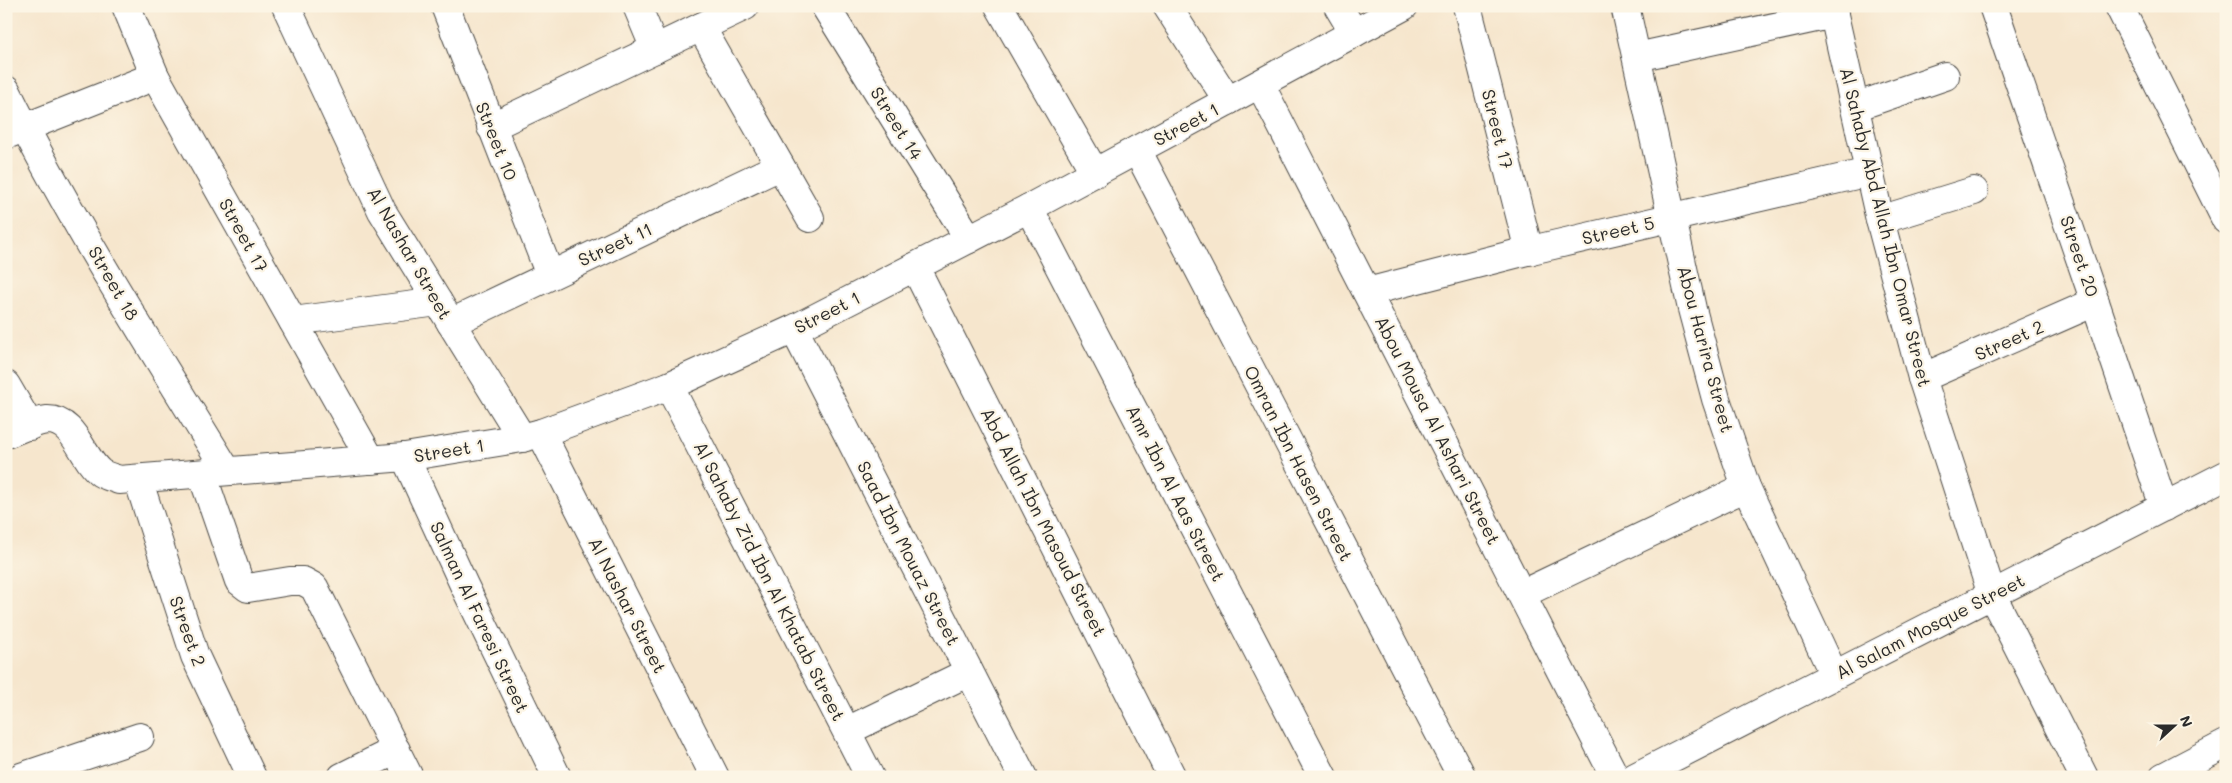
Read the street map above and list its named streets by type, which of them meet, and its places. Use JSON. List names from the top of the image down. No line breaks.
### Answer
{"streets":{"street":["Street 14","Street 1","Street 17","Street 10","Al Sahaby Abd Allah Ibn Omar Street","Street 5","Street 11","Al Nashar Street","Street 20","Street 18","Street 2","Abou Harira Street","Abou Mousa Al Ashari Street","Omran Ibn Hasen Street","Amr Ibn Al Aas Street","Abd Allah Ibn Masoud Street","Saad Ibn Mouaz Street","Al Sahaby Zid Ibn Al Khatab Street","Salman Al Faresi Street","Al Salam Mosque Street"]},"crossings":[["Street 14","Street 1"],["Street 1","Street 17"],["Street 1","Al Nashar Street"],["Street 1","Street 18"],["Street 1","Street 2"],["Street 1","Abou Mousa Al Ashari Street"],["Street 1","Omran Ibn Hasen Street"],["Street 1","Amr Ibn Al Aas Street"],["Street 1","Abd Allah Ibn Masoud Street"],["Street 1","Saad Ibn Mouaz Street"],["Street 1","Al Sahaby Zid Ibn Al Khatab Street"],["Street 1","Salman Al Faresi Street"],["Street 17","Street 5"],["Street 17","Street 11"],["Street 10","Street 11"],["Al Sahaby Abd Allah Ibn Omar Street","Street 5"],["Al Sahaby Abd Allah Ibn Omar Street","Street 2"],["Al Sahaby Abd Allah Ibn Omar Street","Al Salam Mosque Street"],["Street 5","Abou Harira Street"],["Street 5","Abou Mousa Al Ashari Street"],["Street 11","Al Nashar Street"],["Street 20","Street 2"],["Street 20","Al Salam Mosque Street"],["Abou Harira Street","Al Salam Mosque Street"]],"north":"right"}
